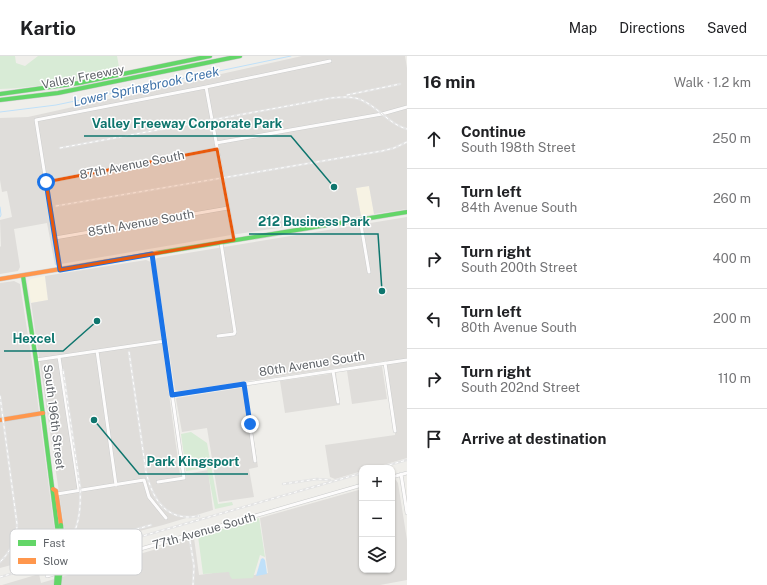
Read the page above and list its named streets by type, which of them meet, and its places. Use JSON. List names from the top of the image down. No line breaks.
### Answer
{"streets":{"main road":["Valley Freeway","South 196th Street"],"street":["87th Avenue South","85th Avenue South","80th Avenue South","77th Avenue South"]},"water":["Lower Springbrook Creek"],"places":["Valley Freeway Corporate Park","212 Business Park","Hexcel","Park Kingsport"],"legend":["Fast","Slow"],"page":{"header":"Kartio","nav":["Map","Directions","Saved"],"heading":["16 min","Walk · 1.2 km"],"list":[["Continue","South 198th Street","250 m"],["Turn left","84th Avenue South","260 m"],["Turn right","South 200th Street","400 m"],["Turn left","80th Avenue South","200 m"],["Turn right","South 202nd Street","110 m"],"Arrive at destination"],"map_buttons":["+","−"]}}
